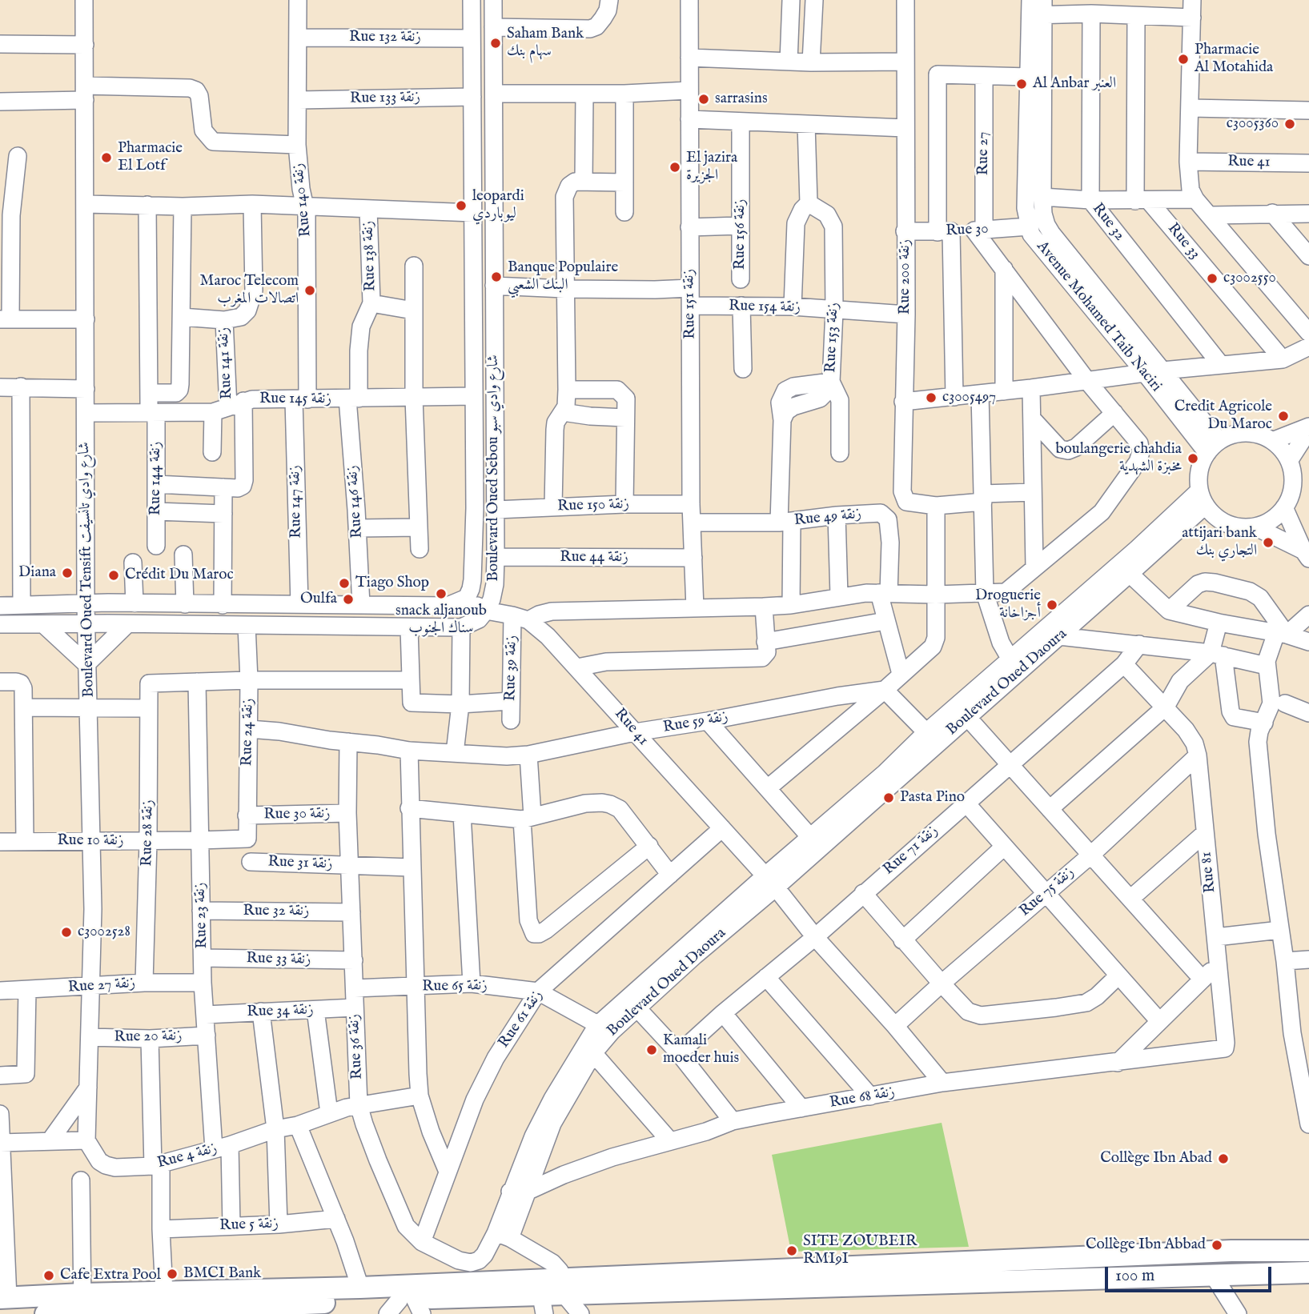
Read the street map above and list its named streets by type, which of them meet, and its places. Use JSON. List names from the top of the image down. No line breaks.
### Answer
{"streets":{"street":["Rue 132 زنقة","Rue 133 زنقة","Rue 27","Rue 41","Rue 140 زنقة","Rue 32","Rue 30","Rue 156 زنقة","Rue 33","Rue 138 زنقة","Rue 200 زنقة","Rue 151 زنقة","Rue 154 زنقة","Avenue Mohamed Taib Naciri","Rue 153 زنقة","Rue 141 زنقة","Rue 145 زنقة","Boulevard Oued Sebou شارع وادي سبو","Rue 144 زنقة","Rue 147 زنقة","Rue 146 زنقة","Rue 150 زنقة","Rue 49 زنقة","Rue 44 زنقة","Boulevard Oued Tensift شارع وادي تانسيفت","Rue 39 زنقة","Boulevard Oued Daoura","Rue 59 زنقة","Rue 24 زنقة","Rue 30 زنقة","Rue 28 زنقة","Rue 10 زنقة","Rue 71 زنقة","Rue 31 زنقة","Rue 81","Rue 75 زنقة","Rue 32 زنقة","Rue 23 زنقة","Rue 33 زنقة","Rue 27 زنقة","Rue 65 زنقة","Rue 34 زنقة","Rue 61 زنقة","Rue 20 زنقة","Rue 36 زنقة","Rue 68 زنقة","Rue 4 زنقة","Rue 5 زنقة"]},"crossings":[["Rue 132 زنقة","Rue 140 زنقة"],["Rue 132 زنقة","Boulevard Oued Sebou شارع وادي سبو"],["Rue 133 زنقة","Rue 140 زنقة"],["Rue 133 زنقة","Boulevard Oued Sebou شارع وادي سبو"],["Rue 27","Rue 30"],["Rue 41","Rue 39 زنقة"],["Rue 41","Boulevard Oued Daoura"],["Rue 41","Rue 59 زنقة"],["Rue 41","Rue 71 زنقة"],["Rue 41","Rue 75 زنقة"],["Rue 41","Rue 61 زنقة"],["Rue 41","Rue 68 زنقة"],["Rue 140 زنقة","Rue 145 زنقة"],["Rue 140 زنقة","Rue 147 زنقة"],["Rue 30","Rue 200 زنقة"],["Rue 30","Avenue Mohamed Taib Naciri"],["Rue 138 زنقة","Rue 146 زنقة"],["Rue 200 زنقة","Rue 154 زنقة"],["Rue 151 زنقة","Rue 154 زنقة"],["Rue 151 زنقة","Rue 150 زنقة"],["Rue 151 زنقة","Rue 49 زنقة"],["Rue 151 زنقة","Rue 44 زنقة"],["Rue 154 زنقة","Rue 153 زنقة"],["Avenue Mohamed Taib Naciri","Boulevard Oued Daoura"],["Rue 153 زنقة","Rue 49 زنقة"],["Rue 141 زنقة","Rue 145 زنقة"],["Rue 145 زنقة","Boulevard Oued Sebou شارع وادي سبو"],["Rue 145 زنقة","Rue 144 زنقة"],["Rue 145 زنقة","Rue 147 زنقة"],["Rue 145 زنقة","Rue 146 زنقة"],["Rue 145 زنقة","Boulevard Oued Tensift شارع وادي تانسيفت"],["Boulevard Oued Sebou شارع وادي سبو","Rue 150 زنقة"],["Boulevard Oued Sebou شارع وادي سبو","Rue 44 زنقة"],["Boulevard Oued Tensift شارع وادي تانسيفت","Rue 10 زنقة"],["Boulevard Oued Tensift شارع وادي تانسيفت","Rue 27 زنقة"],["Boulevard Oued Tensift شارع وادي تانسيفت","Rue 20 زنقة"],["Boulevard Oued Tensift شارع وادي تانسيفت","Rue 4 زنقة"],["Boulevard Oued Daoura","Rue 65 زنقة"],["Boulevard Oued Daoura","Rue 36 زنقة"],["Boulevard Oued Daoura","Rue 68 زنقة"],["Rue 59 زنقة","Rue 24 زنقة"],["Rue 59 زنقة","Rue 36 زنقة"],["Rue 24 زنقة","Rue 30 زنقة"],["Rue 24 زنقة","Rue 10 زنقة"],["Rue 30 زنقة","Rue 36 زنقة"],["Rue 28 زنقة","Rue 10 زنقة"],["Rue 28 زنقة","Rue 23 زنقة"],["Rue 28 زنقة","Rue 27 زنقة"],["Rue 10 زنقة","Rue 23 زنقة"],["Rue 71 زنقة","Rue 81"],["Rue 31 زنقة","Rue 36 زنقة"],["Rue 81","Rue 75 زنقة"],["Rue 81","Rue 68 زنقة"],["Rue 32 زنقة","Rue 23 زنقة"],["Rue 32 زنقة","Rue 36 زنقة"],["Rue 23 زنقة","Rue 33 زنقة"],["Rue 23 زنقة","Rue 27 زنقة"],["Rue 23 زنقة","Rue 34 زنقة"],["Rue 23 زنقة","Rue 20 زنقة"],["Rue 23 زنقة","Rue 4 زنقة"],["Rue 23 زنقة","Rue 5 زنقة"],["Rue 33 زنقة","Rue 36 زنقة"],["Rue 65 زنقة","Rue 61 زنقة"],["Rue 65 زنقة","Rue 36 زنقة"],["Rue 34 زنقة","Rue 36 زنقة"],["Rue 61 زنقة","Rue 36 زنقة"],["Rue 36 زنقة","Rue 4 زنقة"]],"places":["Saham Bank سهام بنك","Pharmacie Al Motahida","Al Anbar العنبر","sarrasins","c3005360","Pharmacie El Lotf","El jazira الجزيرة","leopardi ليوباردي","Banque Populaire البنك الشعبي","c3002550","Maroc Telecom اتصالات المغرب","c3005497","Credit Agricole Du Maroc","boulangerie chahdia مخبزة الشهدية","attijari bank التجاري بنك","Diana","Crédit Du Maroc","Tiago Shop","snack aljanoub سناك الجنوب","Oulfa","Droguerie أجزاخانة","Pasta Pino","c3002528","Kamali moeder huis","Collège Ibn Abad","Collège Ibn Abbad","SITE ZOUBEIR RMI9I","BMCI Bank","Cafe Extra Pool"],"scale_bar":"100 m"}
